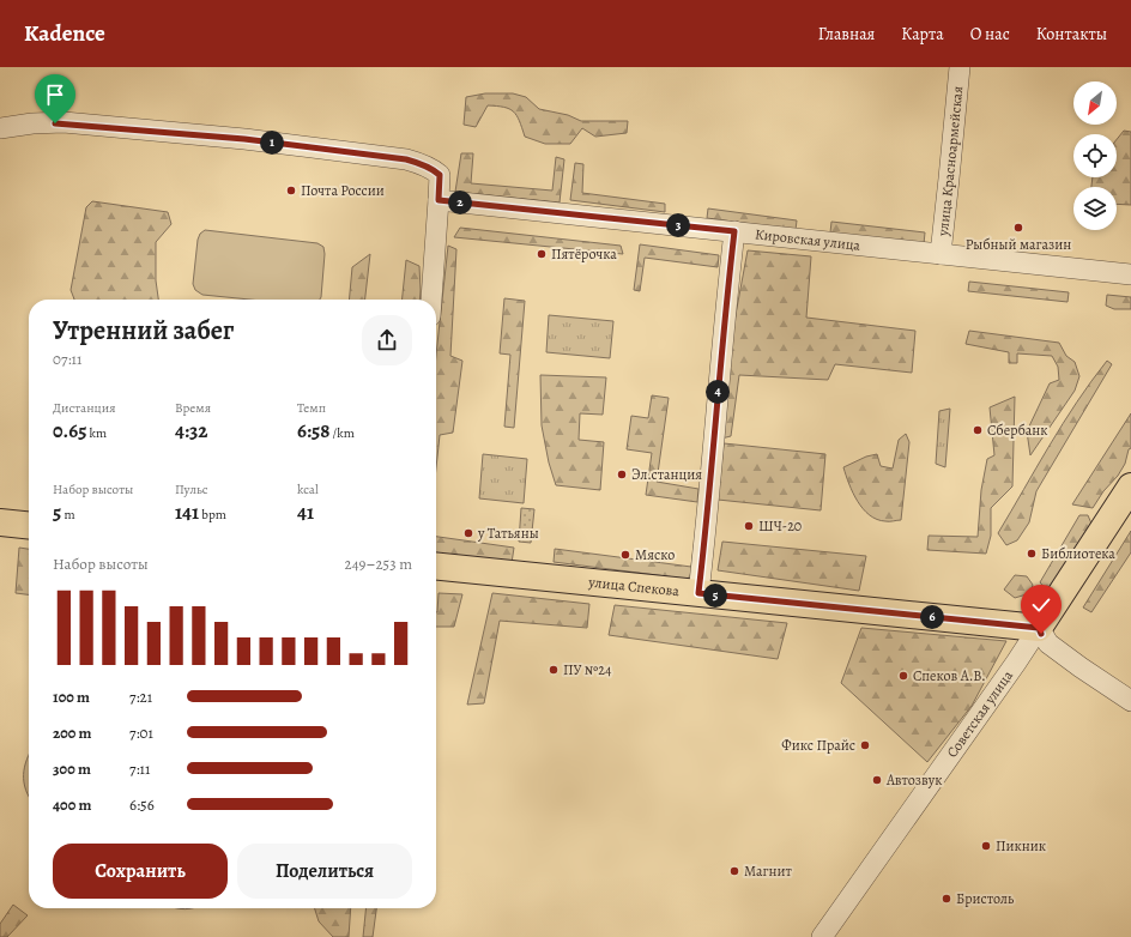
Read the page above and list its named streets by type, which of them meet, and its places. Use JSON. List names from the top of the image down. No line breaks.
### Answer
{"streets":{"main road":["улица Спекова","Советская улица"],"street":["улица Красноармейская","Кировская улица"]},"crossings":[["улица Красноармейская","Кировская улица"],["улица Спекова","Советская улица"]],"places":["Почта России","Рыбный магазин","Пятёрочка","Сбербанк","Эл.станция","ШЧ-20","у Татьяны","Библиотека","Мяско","ПУ №24","Спеков А.В.","Фикс Прайс","Автозвук","Пикник","Магнит","Бристоль"],"north":"bottom left","page":{"header":"Kadence","nav":["Главная","Карта","О нас","Контакты"],"pins":["1","2","3","4","5","6"],"heading":["Утренний забег","07:11"],"stats":[["Дистанция","0.65 km"],["Время","4:32"],["Темп","6:58 /km"],["Набор высоты","5 m"],["Пульс","141 bpm"],["kcal","41"]],"chart":["Набор высоты","249–253 m"],"list":[{"name":"100 m","note":"7:21"},{"name":"200 m","note":"7:01"},{"name":"300 m","note":"7:11"},{"name":"400 m","note":"6:56"}],"buttons":["Сохранить","Поделиться"]}}
